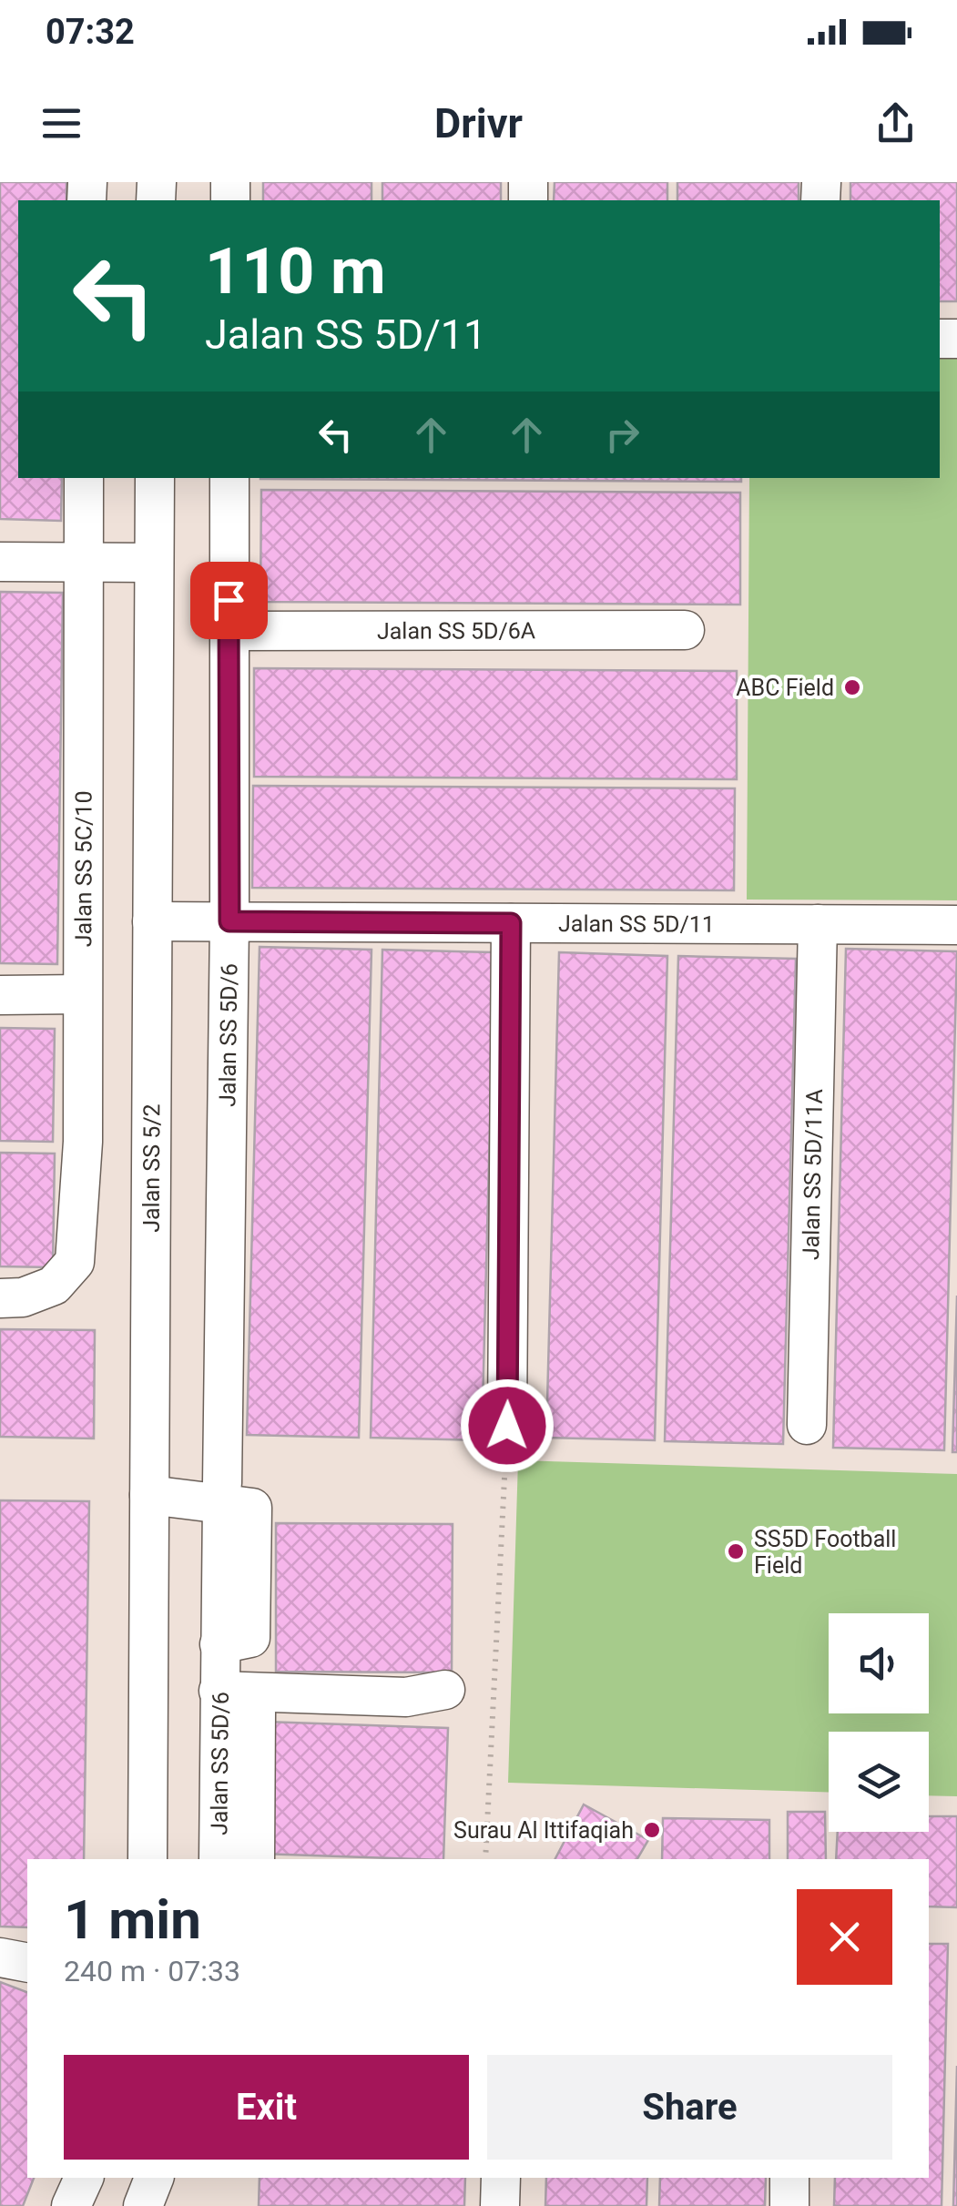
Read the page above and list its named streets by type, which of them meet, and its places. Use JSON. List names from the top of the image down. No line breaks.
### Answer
{"streets":{"street":["Jalan SS 5D/6A","Jalan SS 5C/10","Jalan SS 5D/11","Jalan SS 5D/6","Jalan SS 5/2","Jalan SS 5D/11A"]},"crossings":[["Jalan SS 5D/6A","Jalan SS 5D/6"],["Jalan SS 5D/11","Jalan SS 5D/6"],["Jalan SS 5D/11","Jalan SS 5/2"],["Jalan SS 5D/11","Jalan SS 5D/11A"]],"places":["ABC Field","SS5D Football Field","Surau Al Ittifaqiah"],"page":{"status":"07:32","header":"Drivr","turn":["110 m","Jalan SS 5D/11"],"heading":["1 min","240 m · 07:33"],"buttons":["Exit","Share"]}}
